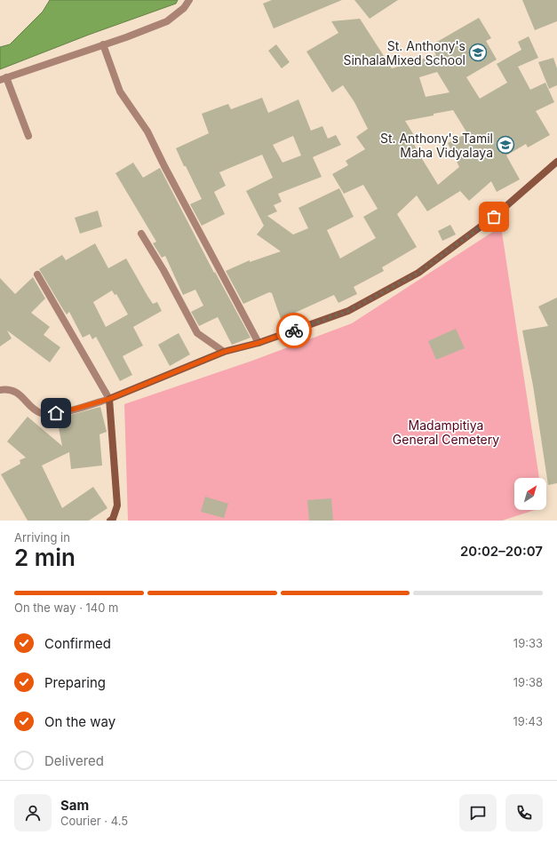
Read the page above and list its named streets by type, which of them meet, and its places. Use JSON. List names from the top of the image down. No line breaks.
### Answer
{"parks":["Madampitiya General Cemetery"],"places":{"school or university":["St. Anthony's SinhalaMixed School","St. Anthony's Tamil Maha Vidyalaya"]},"north":"top right","page":{"heading":["2 min","Arriving in","20:02–20:07"],"panel":["Sam","Courier · 4.5"],"bar":"On the way · 140 m","list":[["Confirmed","19:33"],["Preparing","19:38"],["On the way","19:43"],"Delivered"]}}
